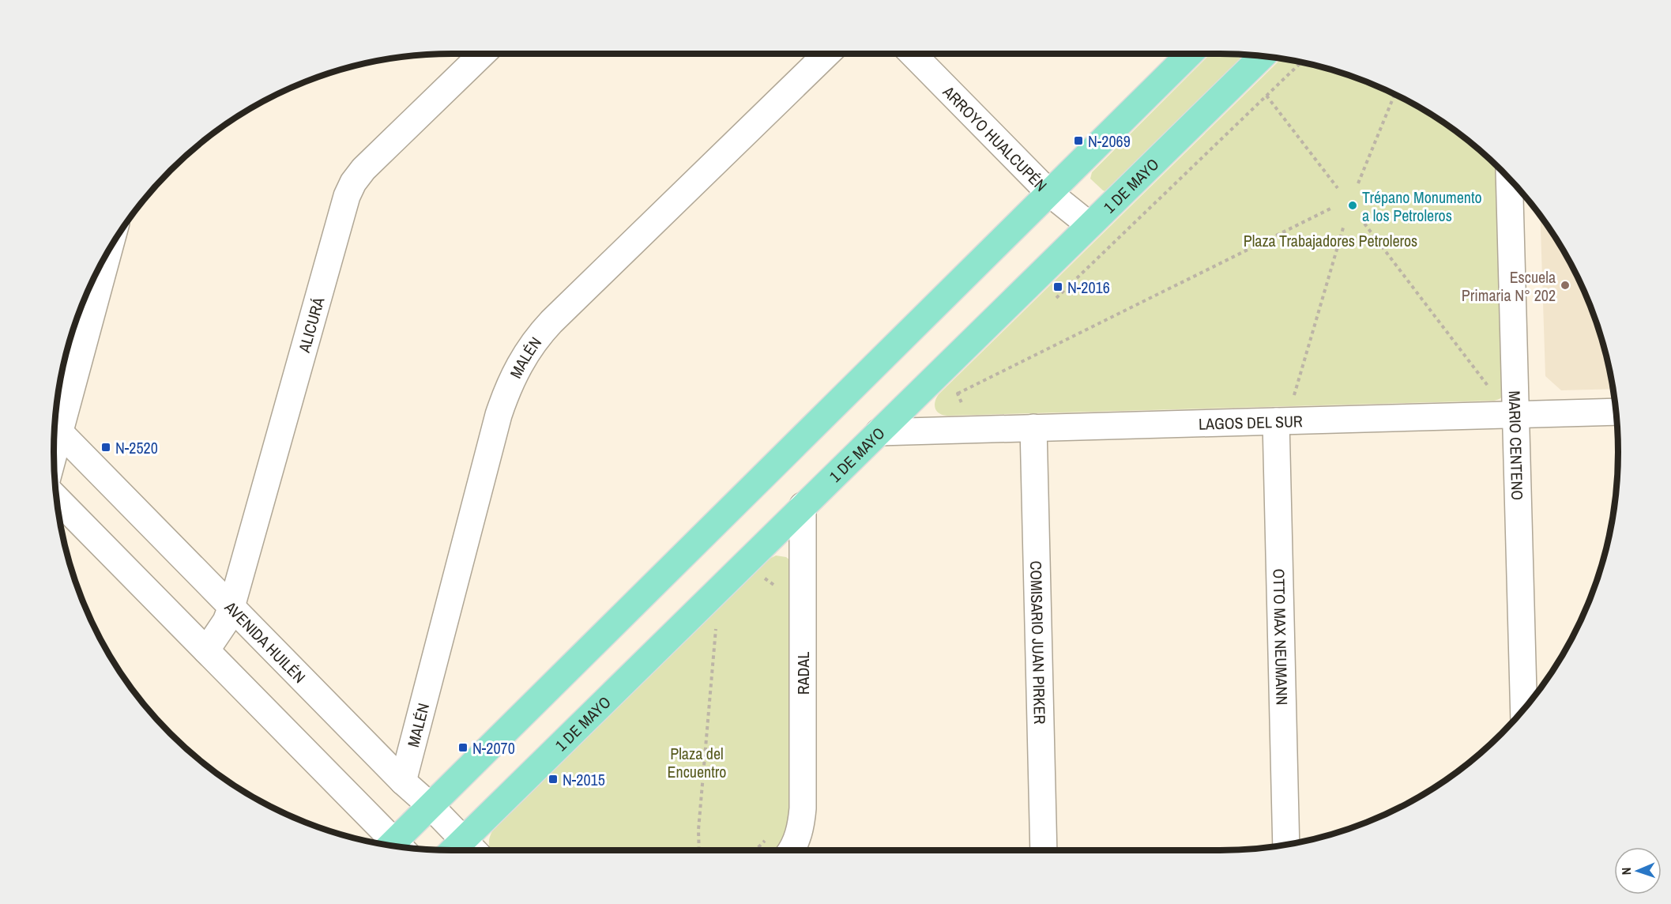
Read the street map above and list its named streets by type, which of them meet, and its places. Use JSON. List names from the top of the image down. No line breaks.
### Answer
{"streets":{"main road":["1 DE MAYO"],"street":["ARROYO HUALCUPÉN","ALICURÁ","MALÉN","LAGOS DEL SUR","MARIO CENTENO","OTTO MAX NEUMANN","AVENIDA HUILÉN","COMISARIO JUAN PIRKER","RADAL"]},"crossings":[["ARROYO HUALCUPÉN","1 DE MAYO"],["1 DE MAYO","LAGOS DEL SUR"],["1 DE MAYO","AVENIDA HUILÉN"],["1 DE MAYO","RADAL"],["ALICURÁ","AVENIDA HUILÉN"],["MALÉN","AVENIDA HUILÉN"],["LAGOS DEL SUR","MARIO CENTENO"],["LAGOS DEL SUR","OTTO MAX NEUMANN"],["LAGOS DEL SUR","COMISARIO JUAN PIRKER"]],"parks":["Plaza Trabajadores Petroleros","Plaza del Encuentro"],"places":{"transit":["N-2069","N-2016","N-2520","N-2070","N-2015"],"other":["Trépano Monumento a los Petroleros","Escuela Primaria N° 202"]},"north":"left"}
